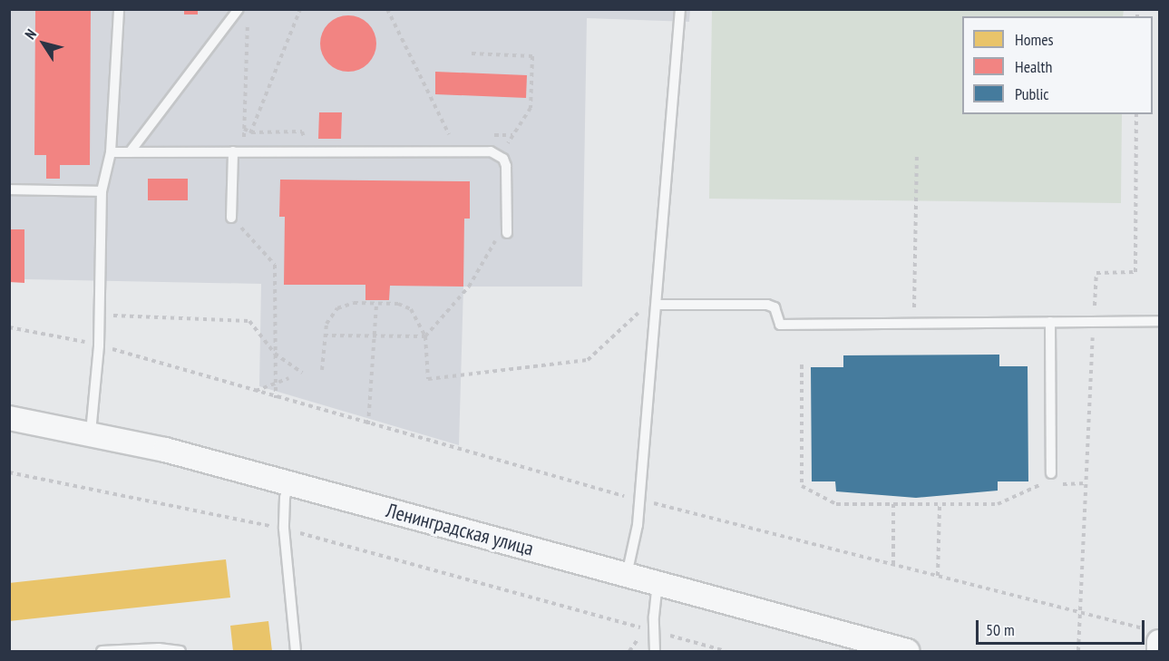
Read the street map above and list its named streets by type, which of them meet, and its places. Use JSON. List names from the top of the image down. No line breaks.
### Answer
{"streets":{"street":["Ленинградская улица"]},"legend":["Homes","Health","Public"],"scale_bar":"50 m","north":"top left"}
